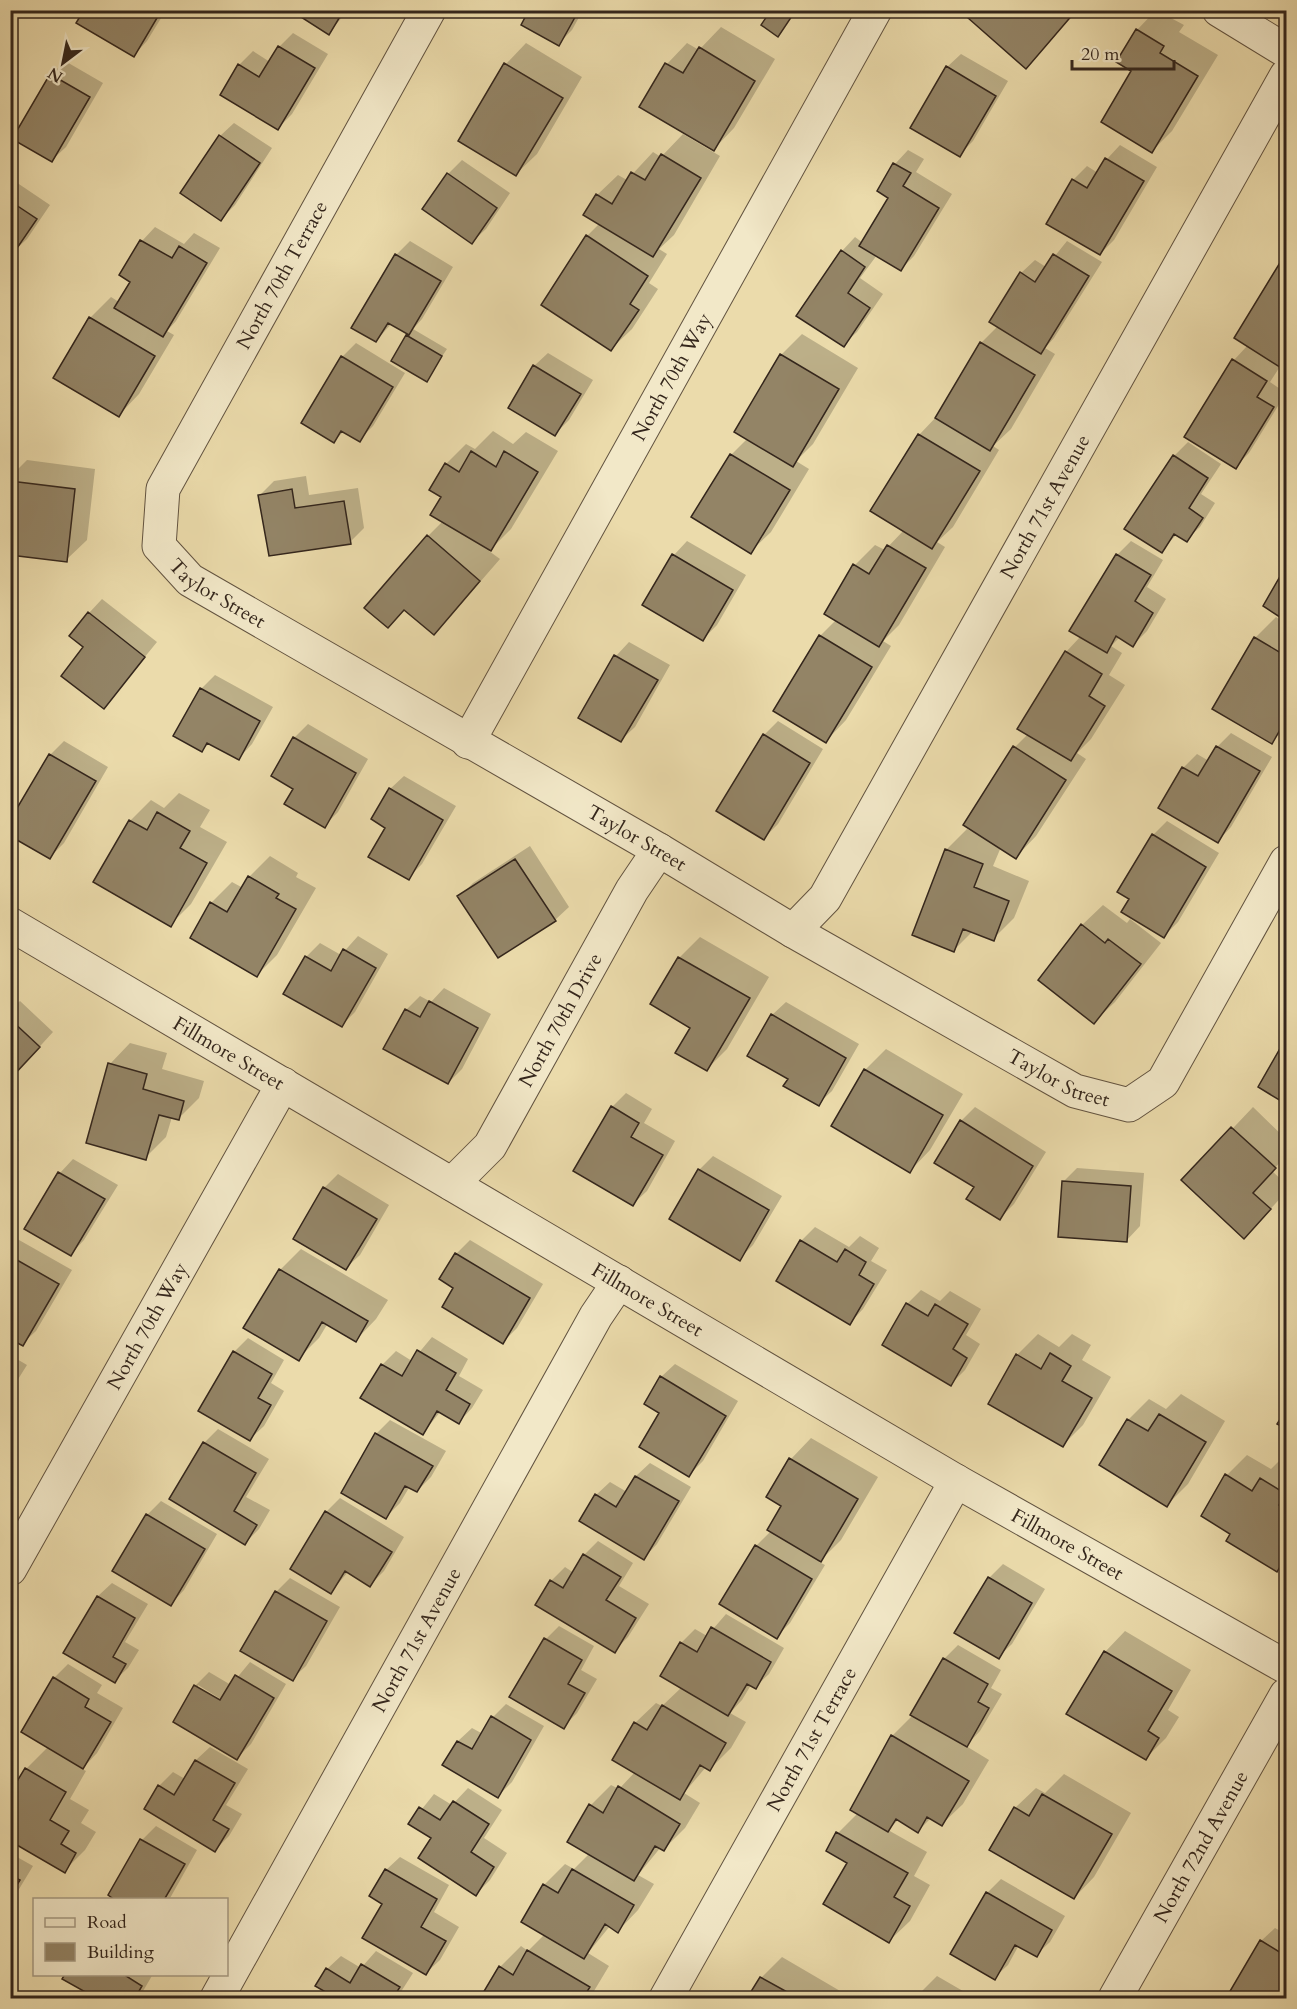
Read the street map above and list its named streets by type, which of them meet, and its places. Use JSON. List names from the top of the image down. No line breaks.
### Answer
{"streets":{"street":["North 70th Terrace","North 70th Way","North 71st Avenue","Taylor Street","North 70th Drive","Fillmore Street","North 71st Terrace","North 72nd Avenue"]},"crossings":[["North 70th Terrace","Taylor Street"],["North 70th Way","Taylor Street"],["North 70th Way","Fillmore Street"],["North 71st Avenue","Taylor Street"],["North 71st Avenue","Fillmore Street"],["Taylor Street","North 70th Drive"],["North 70th Drive","Fillmore Street"],["Fillmore Street","North 71st Terrace"]],"legend":["Road","Building"],"scale_bar":"20 m","north":"bottom left"}
